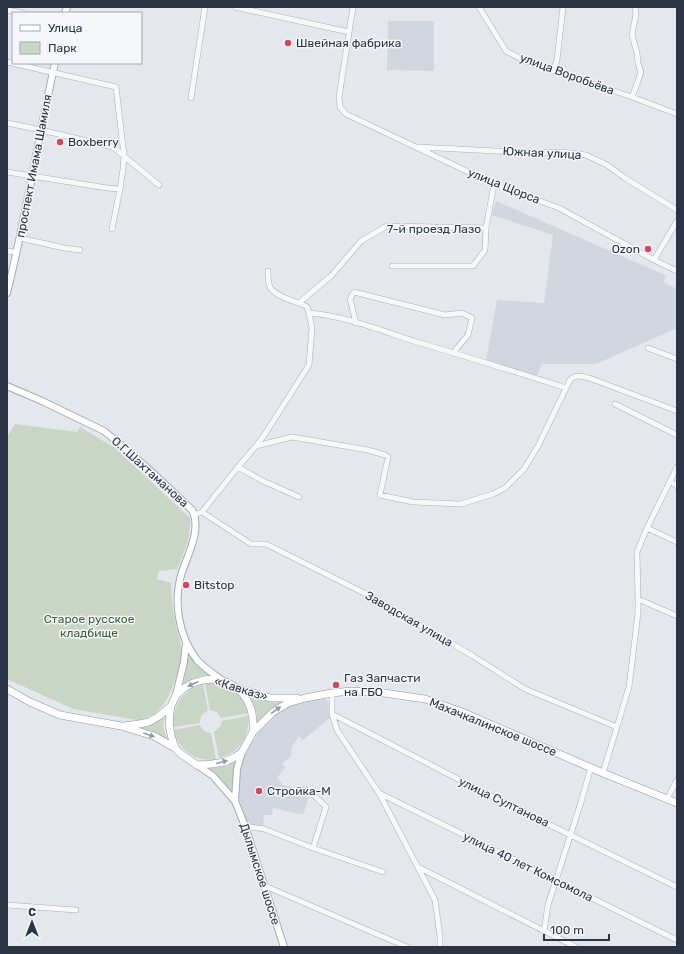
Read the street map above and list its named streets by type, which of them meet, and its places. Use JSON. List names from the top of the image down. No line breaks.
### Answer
{"streets":{"highway":["«Кавказ»","Махачкалинское шоссе"],"main road":["проспект Имама Шамиля","О.Г.Шахтаманова","Дылымское шоссе"],"street":["улица Воробьёва","Южная улица","улица Щорса","7-й проезд Лазо","Заводская улица","улица Султанова","улица 40 лет Комсомола"]},"crossings":[["Южная улица","улица Щорса"],["«Кавказ»","Махачкалинское шоссе"]],"one_way":["«Кавказ»"],"parks":["Старое русское кладбище"],"places":["Швейная фабрика","Boxberry","Ozon","Bitstop","Газ Запчасти на ГБО","Стройка-М"],"legend":["Улица","Парк"],"scale_bar":"100 m","north":"top"}
